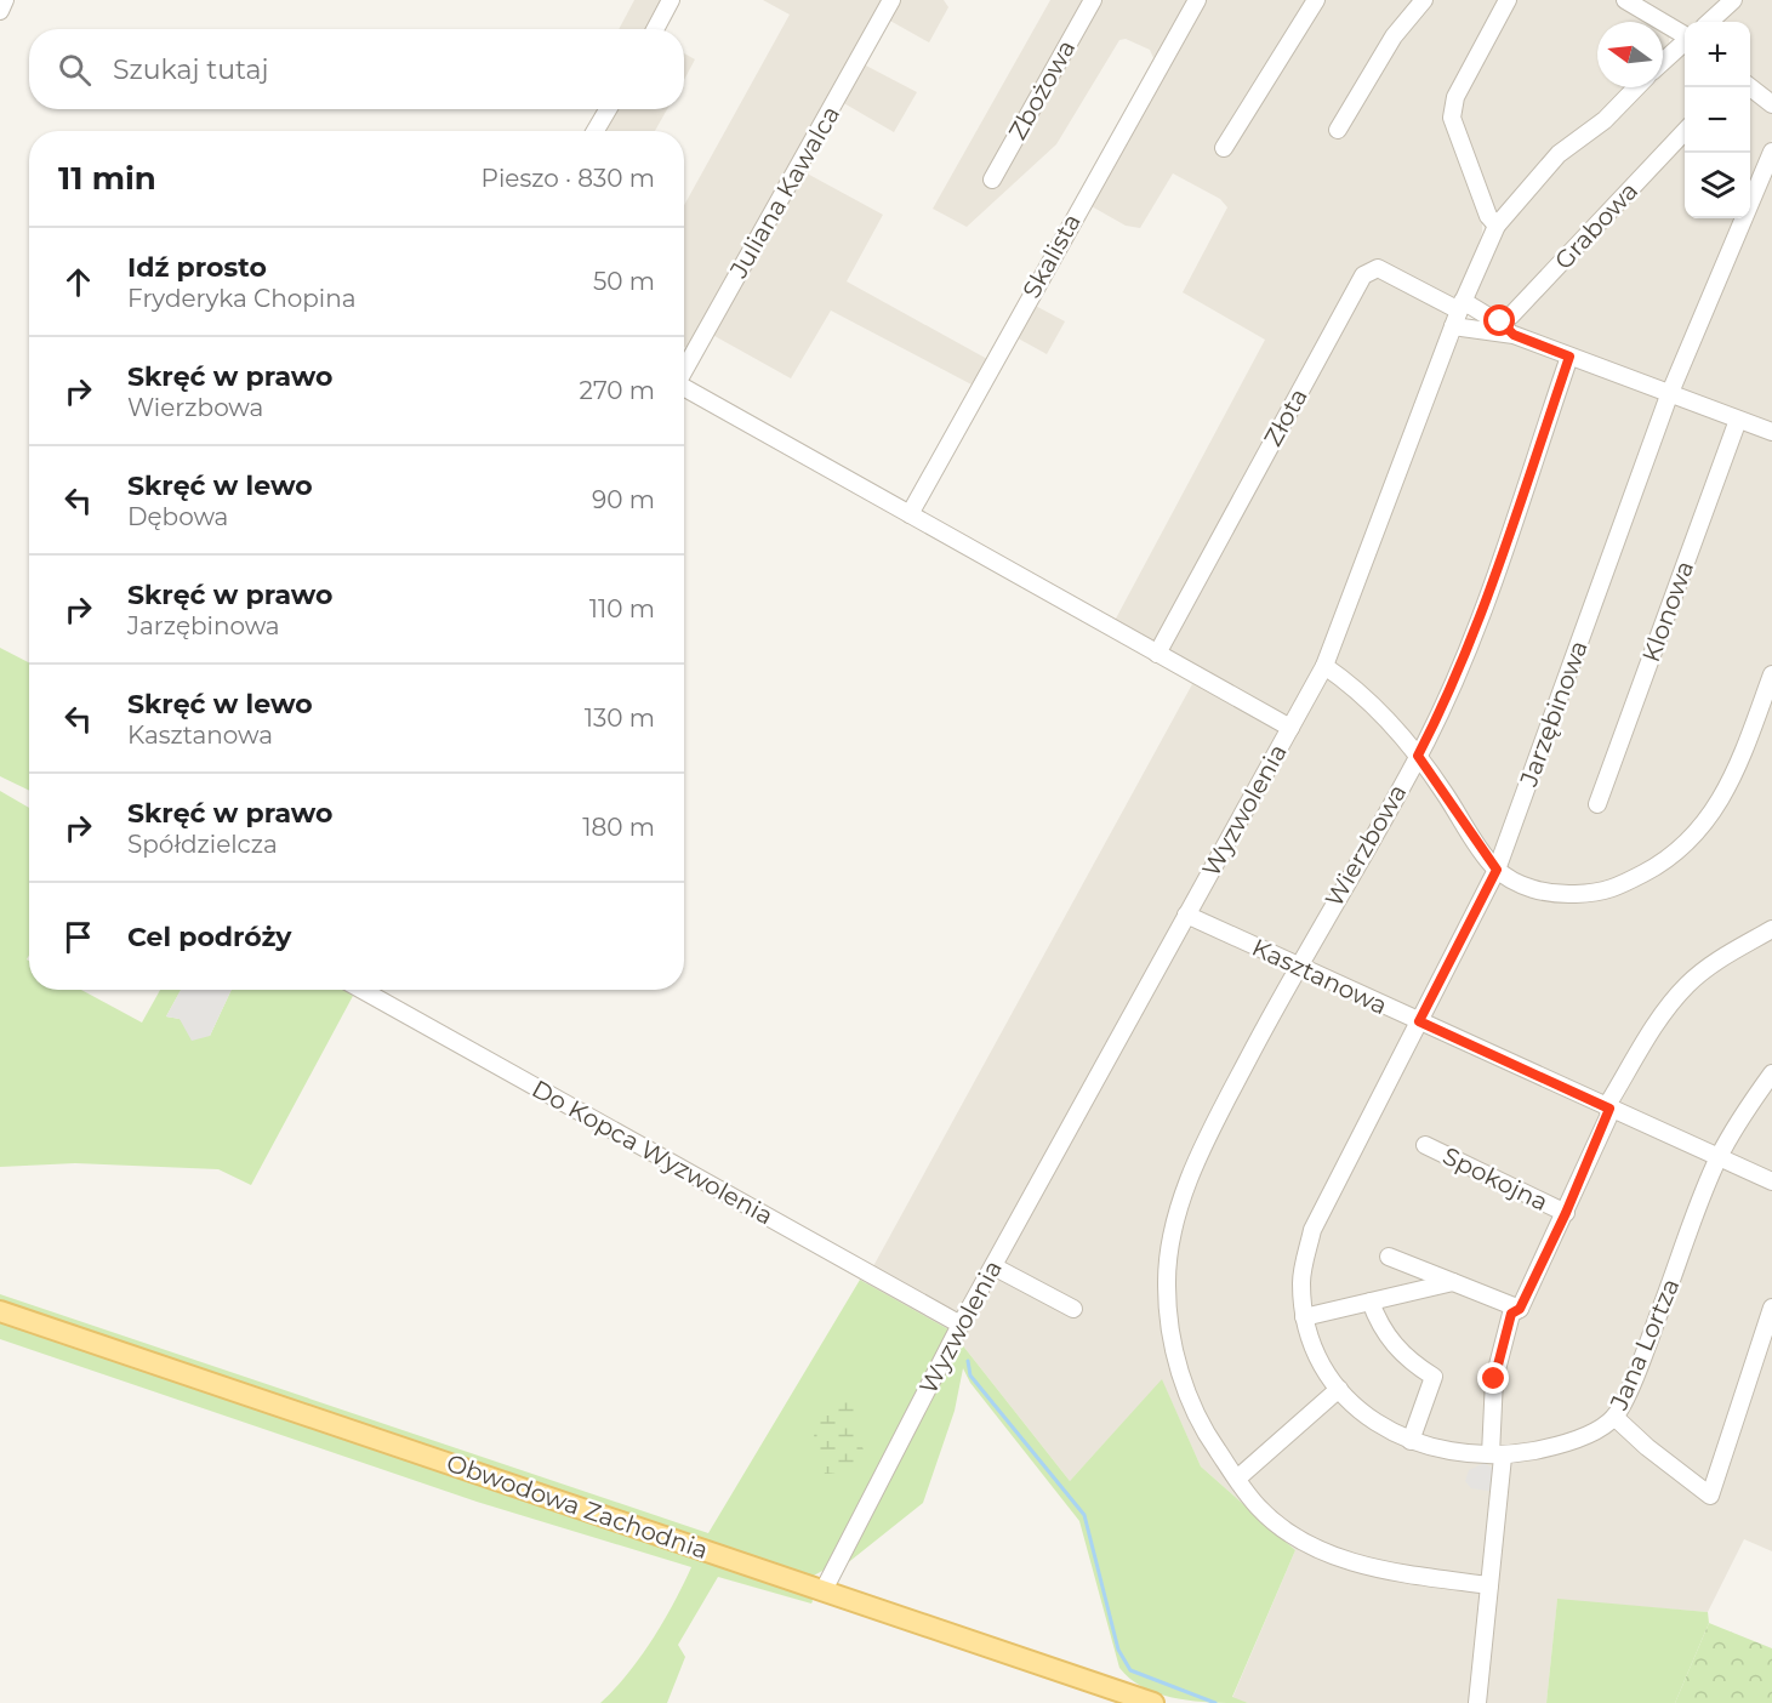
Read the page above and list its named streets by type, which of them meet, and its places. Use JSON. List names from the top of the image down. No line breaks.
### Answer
{"streets":{"main road":["Obwodowa Zachodnia"],"street":["Zbożowa","Juliana Kawalca","Grabowa","Skalista","Złota","Klonowa","Jarzębinowa","Wyzwolenia","Wierzbowa","Kasztanowa","Do Kopca Wyzwolenia","Spokojna","Jana Lortza"]},"crossings":[["Złota","Wyzwolenia"],["Jarzębinowa","Kasztanowa"],["Jarzębinowa","Jana Lortza"],["Wyzwolenia","Kasztanowa"],["Wyzwolenia","Do Kopca Wyzwolenia"],["Wyzwolenia","Obwodowa Zachodnia"],["Wierzbowa","Kasztanowa"],["Kasztanowa","Jana Lortza"]],"north":"left","page":{"map_buttons":["+","−"],"search":"Szukaj tutaj","heading":["11 min","Pieszo · 830 m"],"list":[["Idź prosto","Fryderyka Chopina","50 m"],["Skręć w prawo","Wierzbowa","270 m"],["Skręć w lewo","Dębowa","90 m"],["Skręć w prawo","Jarzębinowa","110 m"],["Skręć w lewo","Kasztanowa","130 m"],["Skręć w prawo","Spółdzielcza","180 m"],"Cel podróży"]}}
